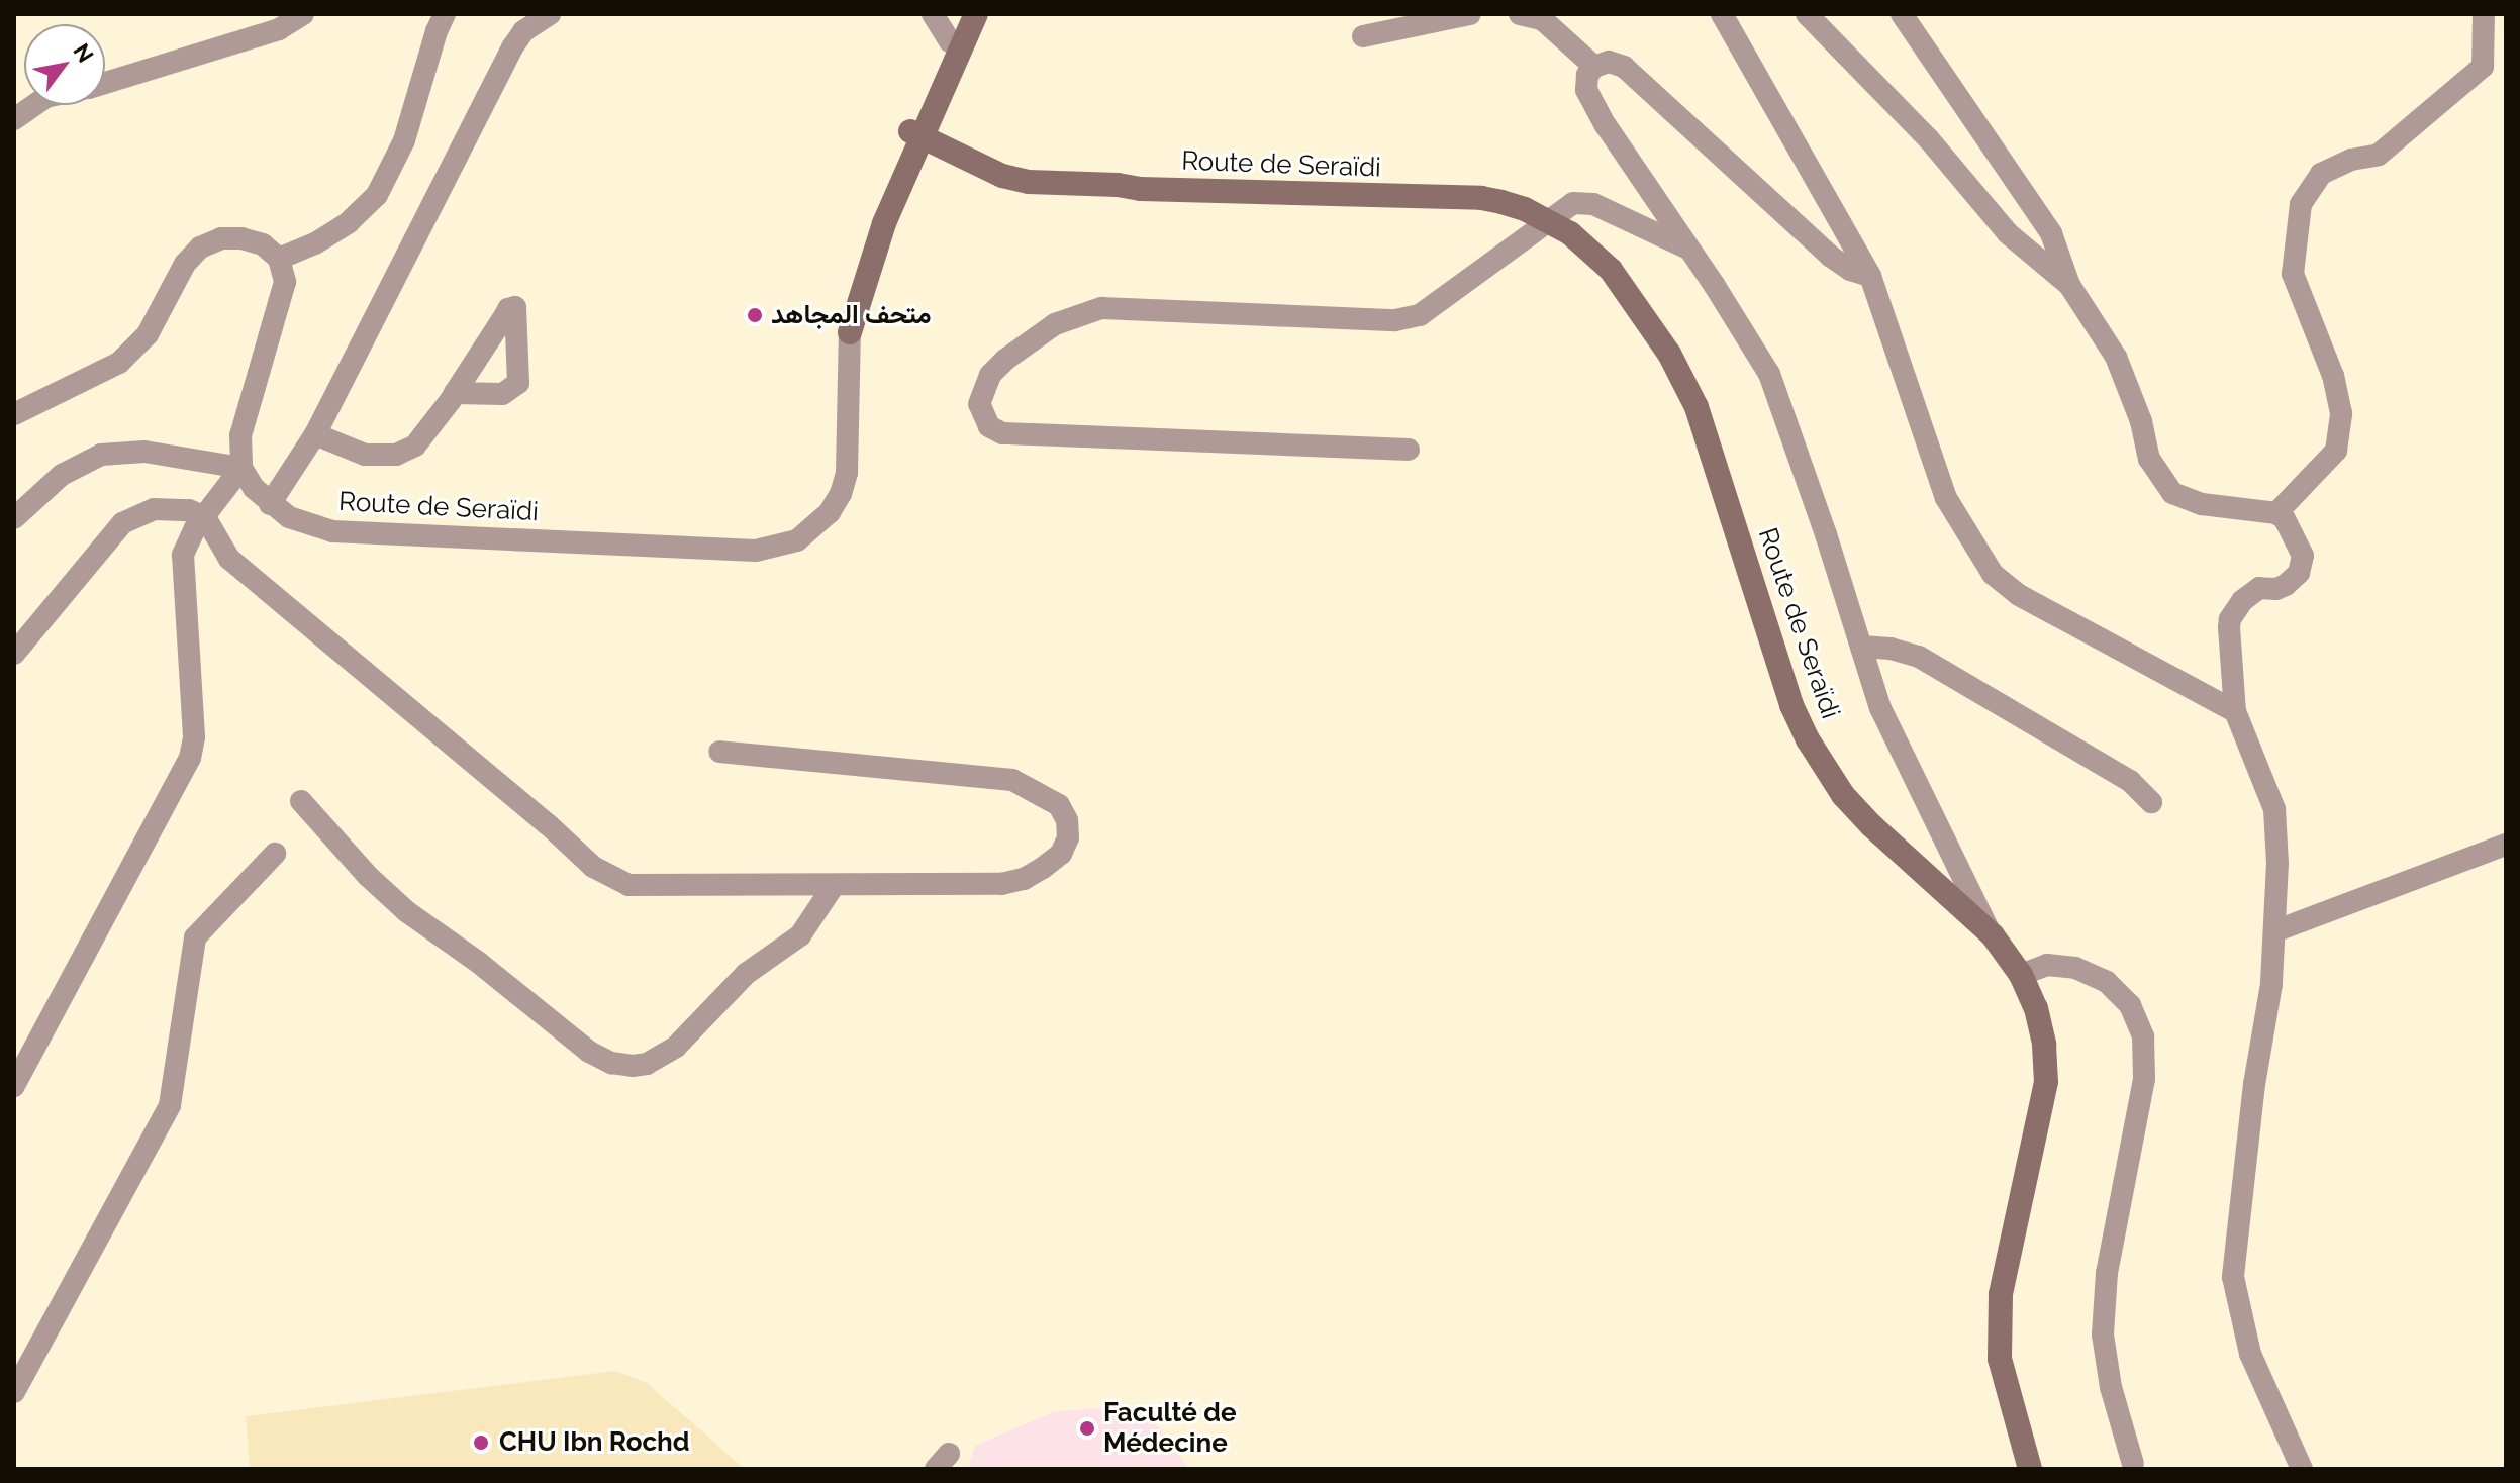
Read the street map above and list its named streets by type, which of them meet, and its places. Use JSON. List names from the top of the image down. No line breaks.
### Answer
{"streets":{"street":["Route de Seraïdi"]},"places":["متحف المجاهد","Faculté de Médecine","CHU Ibn Rochd"],"north":"top right"}
